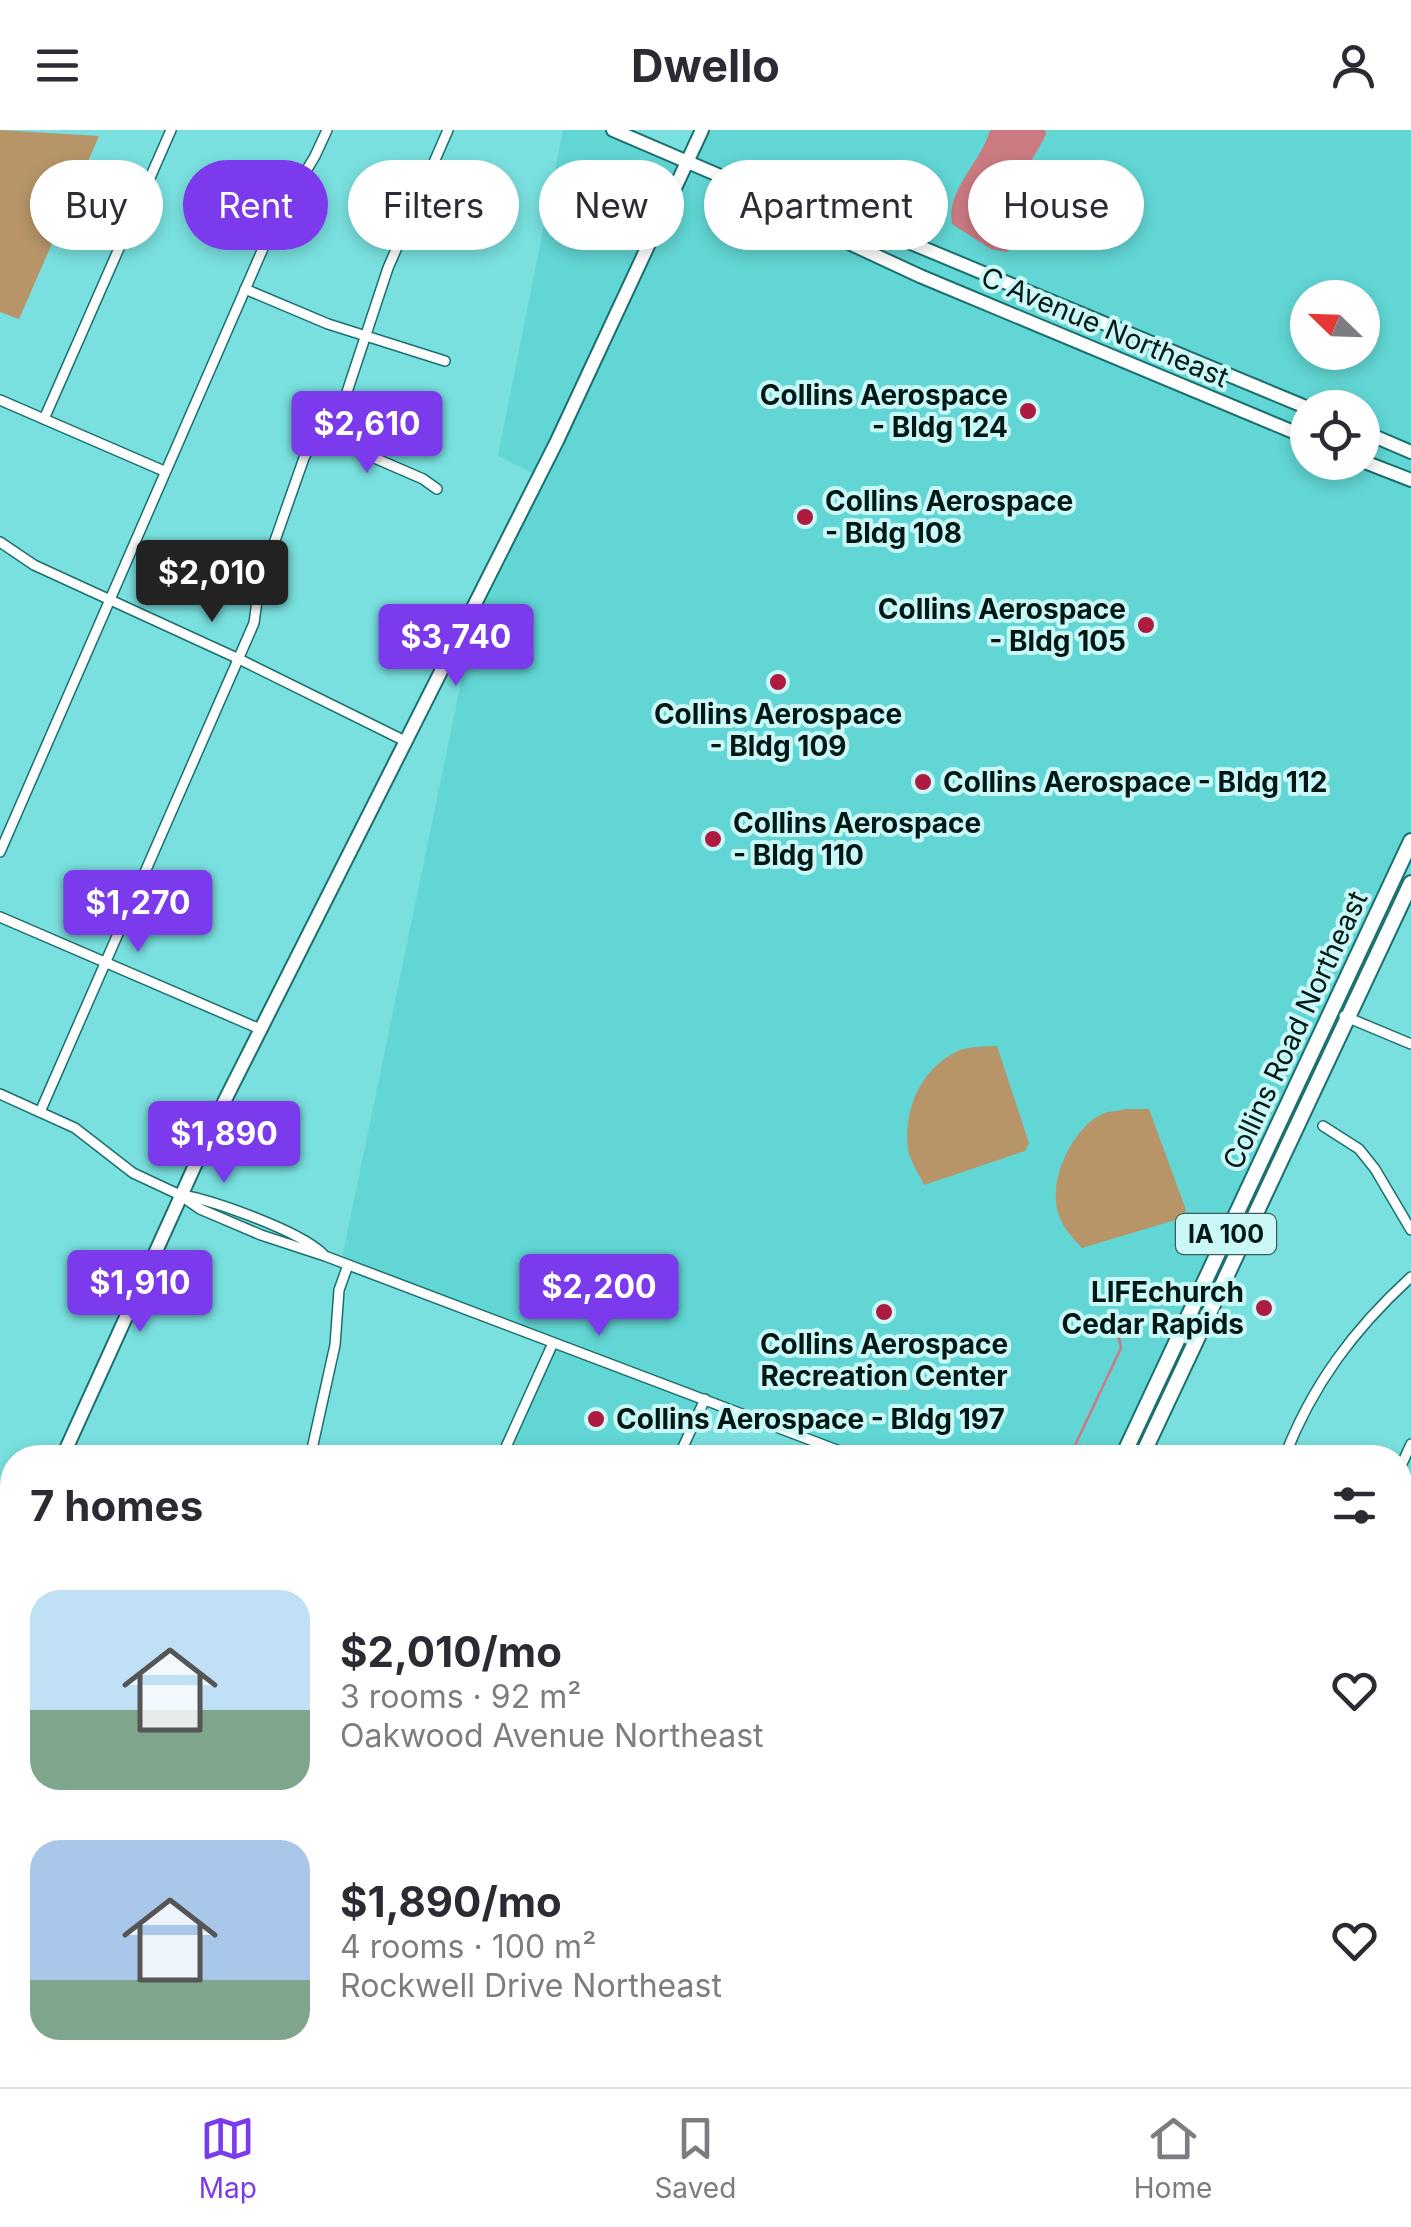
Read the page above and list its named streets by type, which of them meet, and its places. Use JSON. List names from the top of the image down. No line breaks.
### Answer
{"streets":{"highway":["Collins Road Northeast","IA 100"],"main road":["C Avenue Northeast"]},"places":["Collins Aerospace - Bldg 124","Collins Aerospace - Bldg 108","Collins Aerospace - Bldg 105","Collins Aerospace - Bldg 109","Collins Aerospace - Bldg 112","Collins Aerospace - Bldg 110","LIFEchurch Cedar Rapids","Collins Aerospace Recreation Center","Collins Aerospace - Bldg 197"],"north":"top left","page":{"header":"Dwello","chip":["Buy","Rent","Filters","New","Apartment","House"],"price":["$2,610","$2,010","$3,740","$1,270","$1,890","$1,910","$2,200"],"heading":"7 homes","list":[{"name":"$2,010/mo","note":"3 rooms · 92 m² · Oakwood Avenue Northeast"},{"name":"$1,890/mo","note":"4 rooms · 100 m² · Rockwell Drive Northeast"}],"tabs":["Map","Saved","Home"]}}
